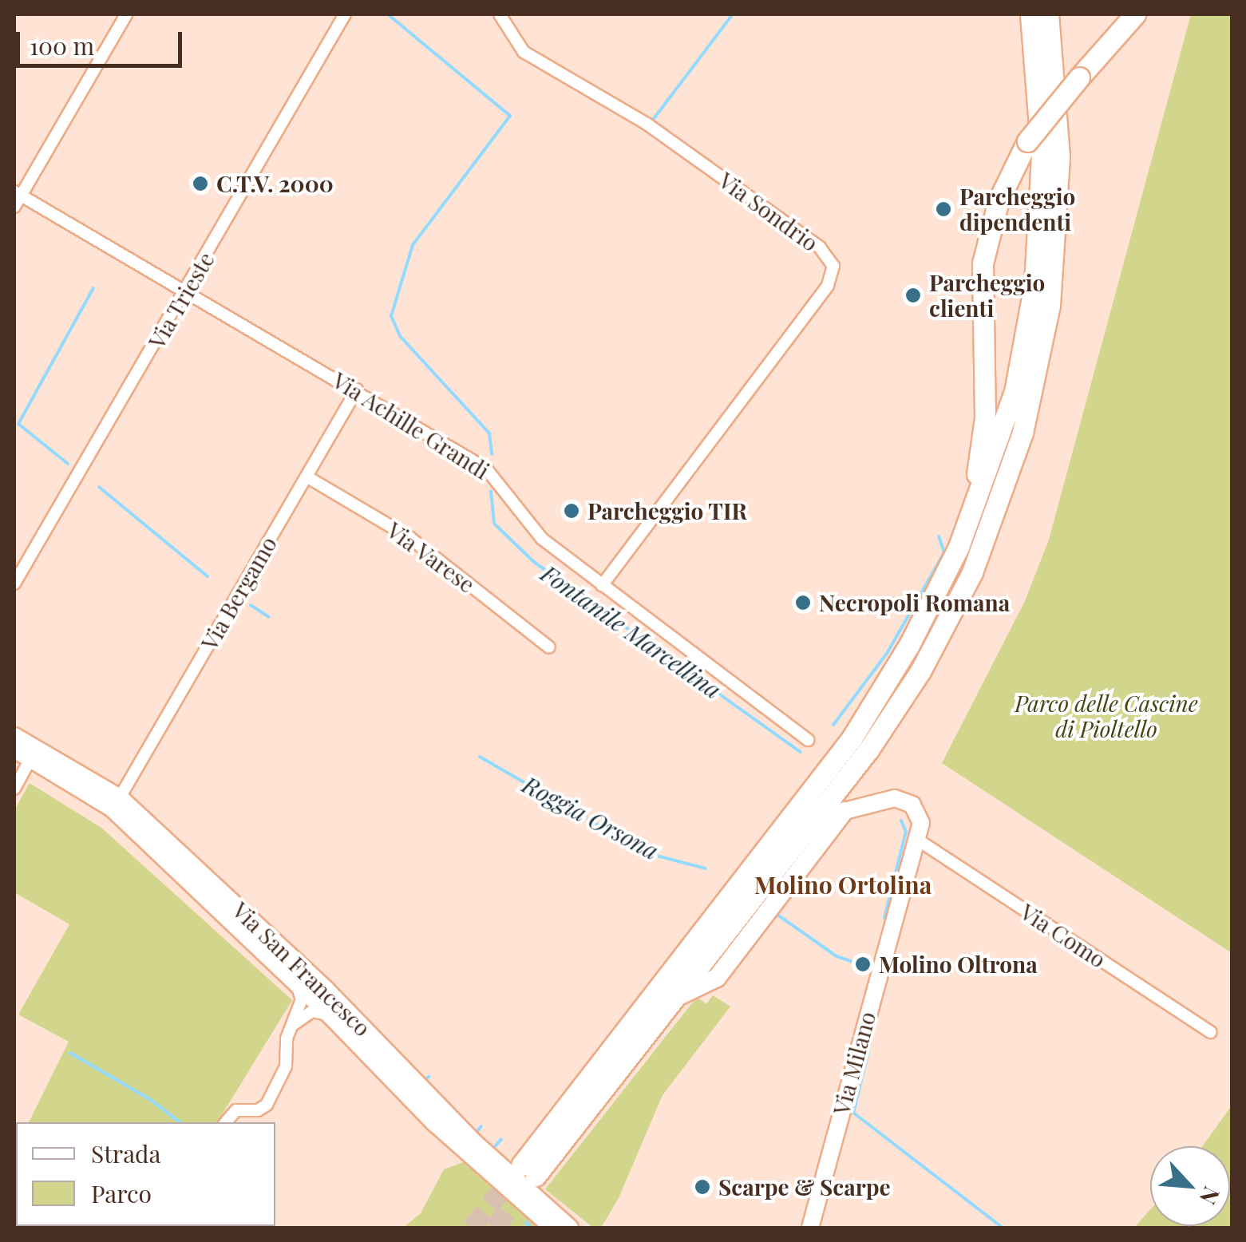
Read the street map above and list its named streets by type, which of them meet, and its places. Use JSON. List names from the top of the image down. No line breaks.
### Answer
{"streets":{"street":["Via Sondrio","Via Trieste","Via Achille Grandi","Via Varese","Via Bergamo","Via Como","Via San Francesco","Via Milano"]},"crossings":[["Via Sondrio","Via Achille Grandi"],["Via Trieste","Via Achille Grandi"],["Via Achille Grandi","Via Bergamo"],["Via Varese","Via Bergamo"],["Via Bergamo","Via San Francesco"],["Via Como","Via Milano"]],"districts":["Molino Ortolina"],"water":["Fontanile Marcellina","Roggia Orsona"],"parks":["Parco delle Cascine di Pioltello"],"places":["C.T.V. 2000","Parcheggio dipendenti","Parcheggio clienti","Parcheggio TIR","Necropoli Romana","Molino Oltrona","Scarpe & Scarpe"],"legend":["Strada","Parco"],"scale_bar":"100 m","north":"bottom right"}
